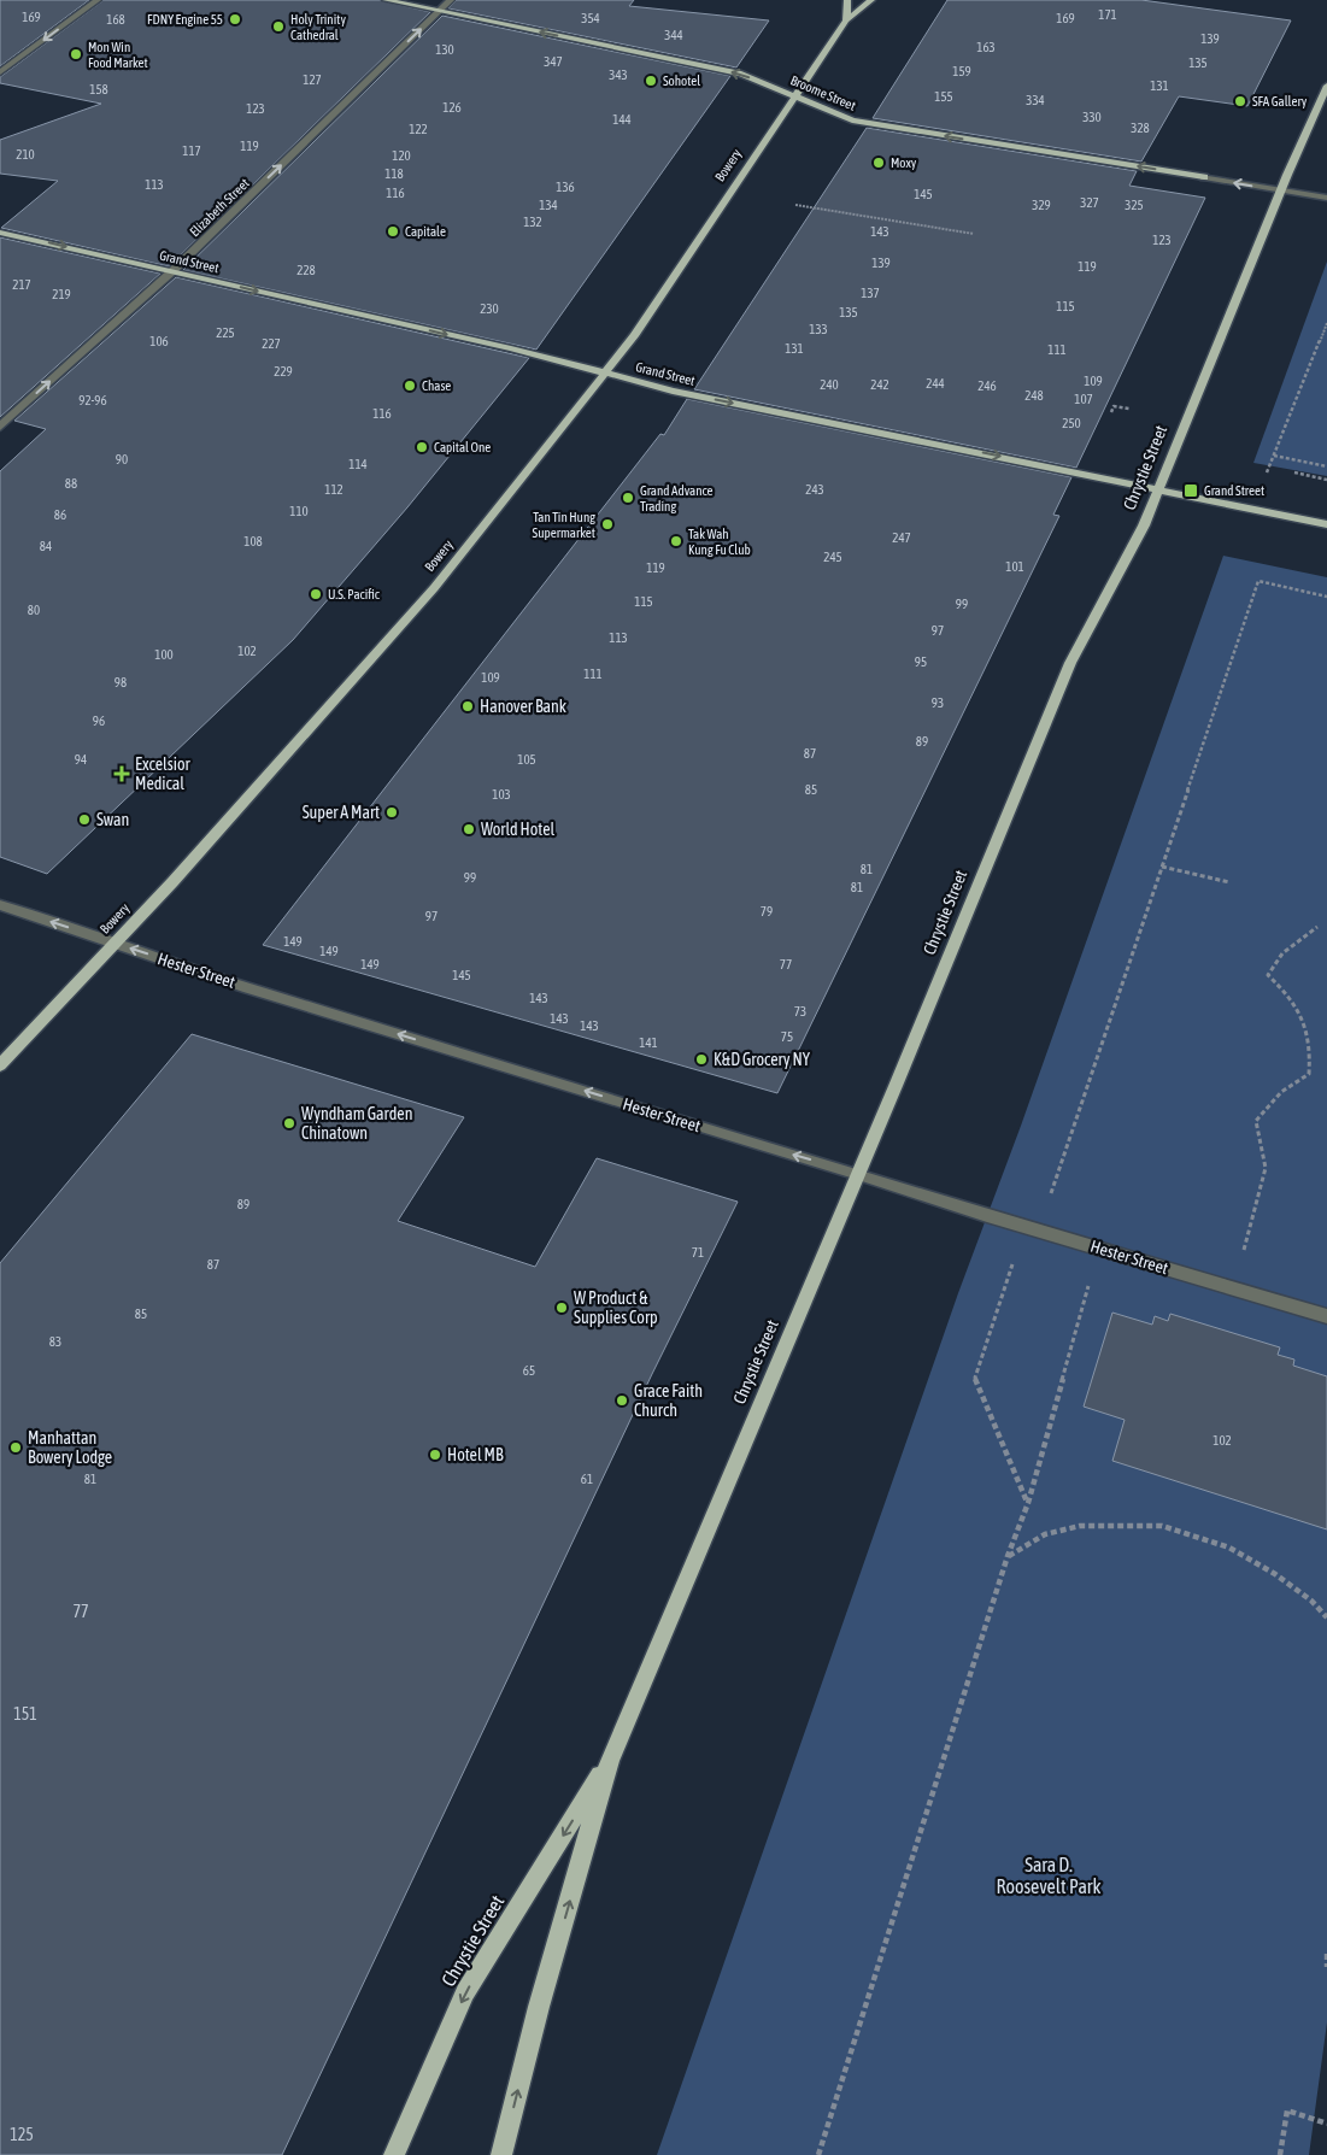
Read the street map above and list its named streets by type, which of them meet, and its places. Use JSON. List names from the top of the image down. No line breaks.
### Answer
{"streets":{"main road":["Broome Street","Bowery","Grand Street","Chrystie Street"],"street":["Elizabeth Street","Hester Street"]},"crossings":[["Broome Street","Bowery"],["Broome Street","Elizabeth Street"],["Broome Street","Chrystie Street"],["Bowery","Grand Street"],["Bowery","Hester Street"],["Elizabeth Street","Grand Street"],["Grand Street","Chrystie Street"],["Chrystie Street","Hester Street"]],"one_way":["Broome Street","Elizabeth Street","Grand Street","Hester Street"],"parks":["Sara D. Roosevelt Park"],"places":{"other":["FDNY Engine 55","Holy Trinity Cathedral","Mon Win Food Market","Sohotel","SFA Gallery","Moxy","Capitale","Chase","Capital One","Grand Advance Trading","Tan Tin Hung Supermarket","Tak Wah Kung Fu Club","U.S. Pacific","Hanover Bank","Super A Mart","Swan","World Hotel","K&D Grocery NY","Wyndham Garden Chinatown","W Product & Supplies Corp","Grace Faith Church","Manhattan Bowery Lodge","Hotel MB"],"transit":["Grand Street"],"health":["Excelsior Medical"]},"house_numbers":["171","169","354","169","168","344","139","163","130","347","135","159","343","127","131","158","155","334","126","123","330","144","328","122","119","117","210","120","118","113","136","116","145","327","134","329","325","132","143","123","139","119","228","217","137","219","115","230","135","133","225","106","227","131","111","229","109","244","240","242","246","248","107","92-96","116","250","90","114","88","112","243","110","86","247","108","84","245","101","119","115","99","80","97","113","102","100","95","111","109","98","93","96","89","87","94","105","85","103","81","99","81","79","97","149","149","149","77","145","143","73","143","143","75","141","89","71","87","85","83","65","102","81","61","77","151","125"]}
